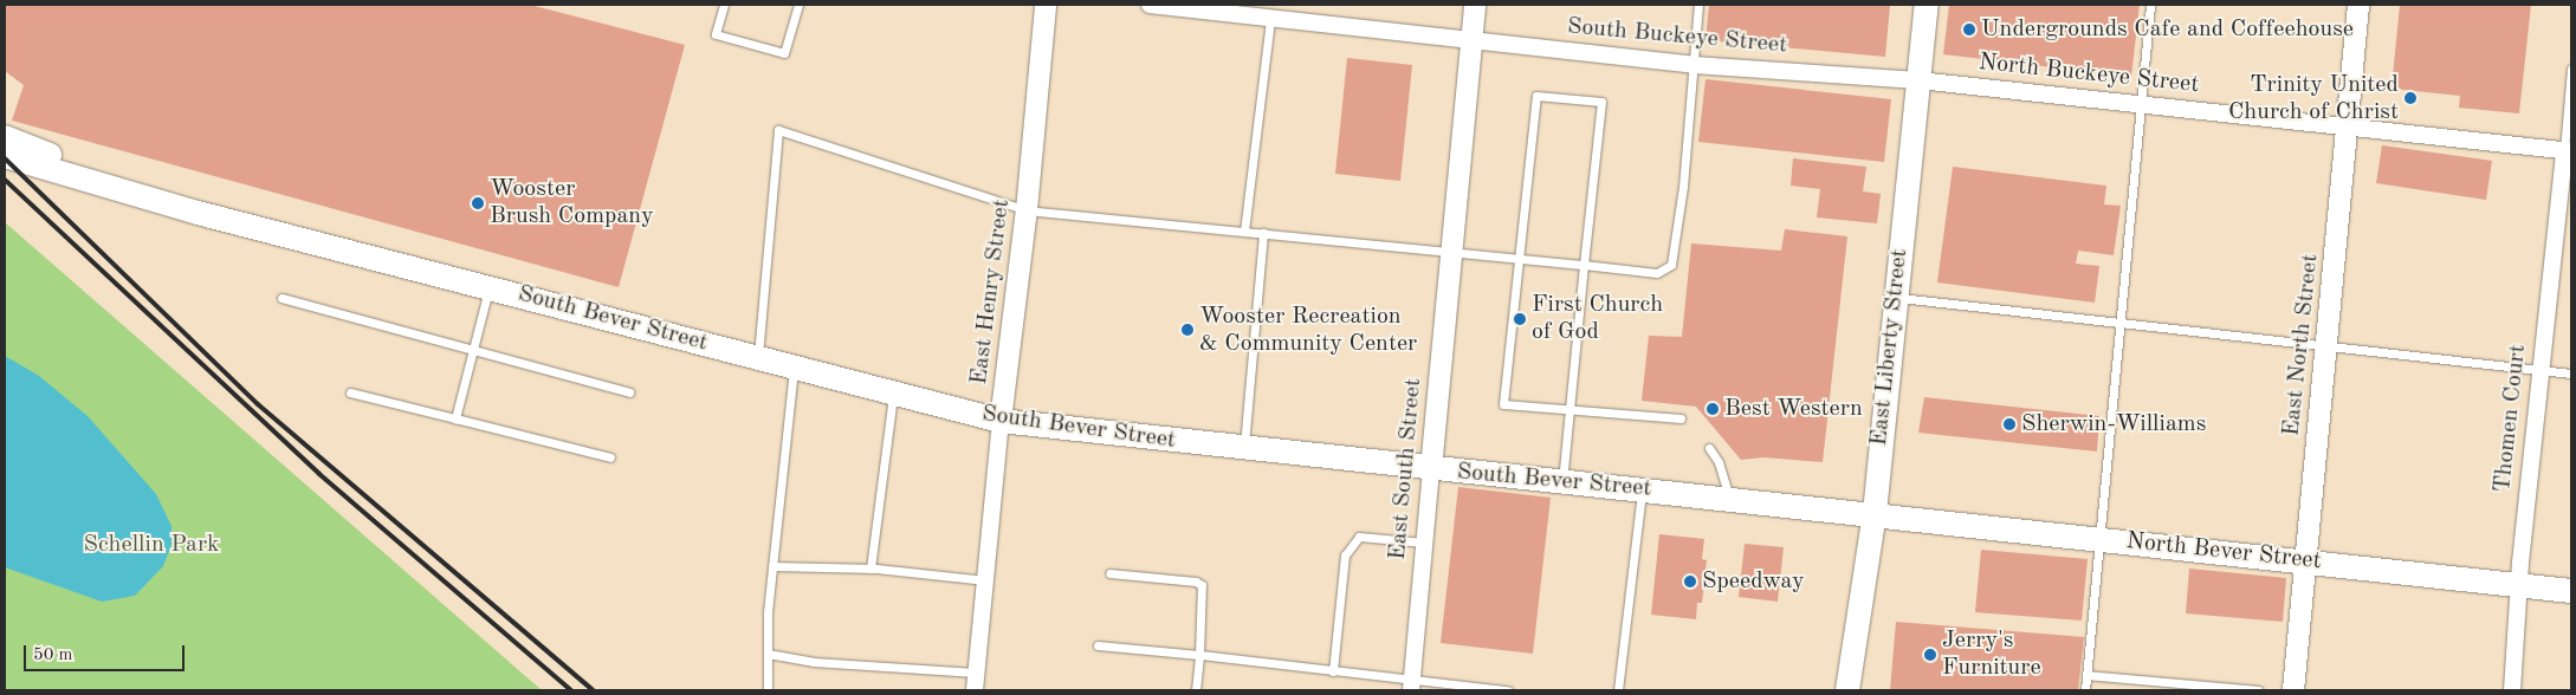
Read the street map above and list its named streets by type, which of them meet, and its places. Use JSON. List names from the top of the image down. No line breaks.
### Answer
{"streets":{"main road":["South Bever Street","East Liberty Street","North Bever Street"],"street":["South Buckeye Street","North Buckeye Street","East Henry Street","East North Street","Thomen Court","East South Street"]},"crossings":[["South Buckeye Street","North Buckeye Street"],["South Buckeye Street","East Liberty Street"],["South Buckeye Street","East South Street"],["North Buckeye Street","East North Street"],["North Buckeye Street","East Liberty Street"],["North Buckeye Street","Thomen Court"],["East Henry Street","South Bever Street"],["South Bever Street","East Liberty Street"],["South Bever Street","East South Street"],["South Bever Street","North Bever Street"],["East North Street","North Bever Street"],["East Liberty Street","North Bever Street"],["Thomen Court","North Bever Street"]],"parks":["Schellin Park"],"places":["Undergrounds Cafe and Coffeehouse","Trinity United Church of Christ","Wooster Brush Company","First Church of God","Wooster Recreation & Community Center","Best Western","Sherwin-Williams","Speedway","Jerry's Furniture"],"scale_bar":"50 m"}
